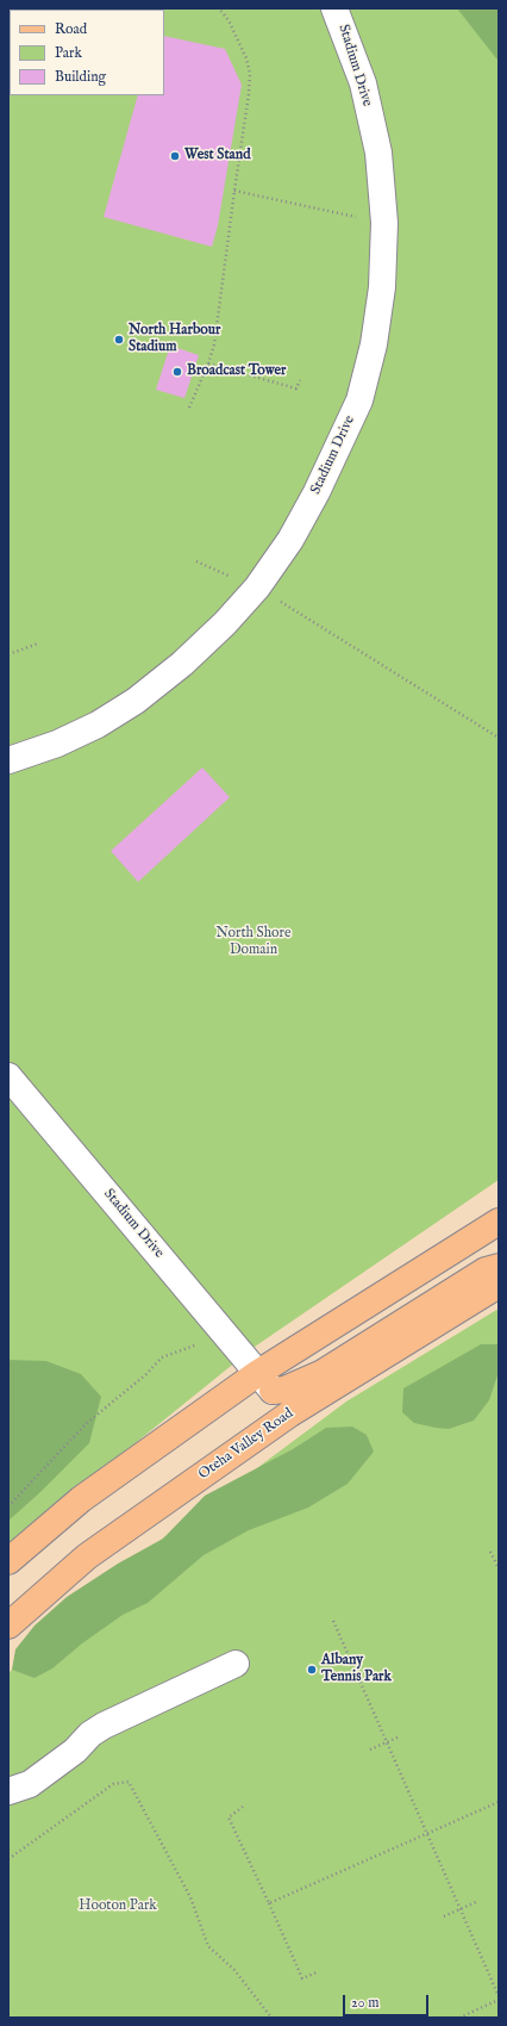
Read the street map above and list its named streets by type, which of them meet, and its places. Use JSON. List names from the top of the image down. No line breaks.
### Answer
{"streets":{"main road":["Oteha Valley Road"],"lane":["Stadium Drive"]},"crossings":[["Stadium Drive","Oteha Valley Road"]],"parks":["North Shore Domain","Hooton Park"],"places":["West Stand","North Harbour Stadium","Broadcast Tower","Albany Tennis Park"],"legend":["Road","Park","Building"],"scale_bar":"20 m"}
